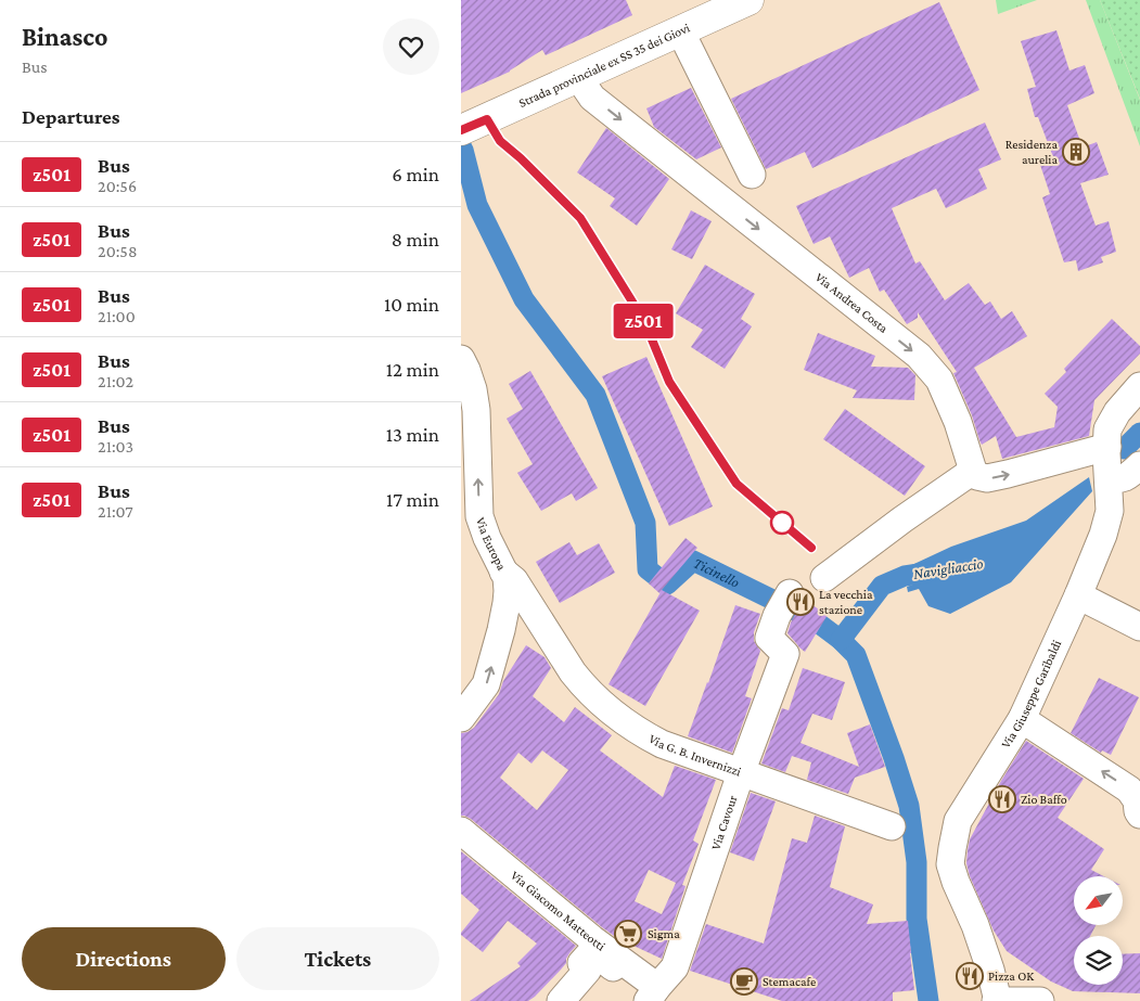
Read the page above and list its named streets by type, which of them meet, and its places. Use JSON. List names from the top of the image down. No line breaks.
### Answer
{"streets":{"main road":["Strada provinciale ex SS 35 dei Giovi"],"street":["Via Andrea Costa","Via Europa","Via Giuseppe Garibaldi","Via G. B. Invernizzi","Via Cavour","Via Giacomo Matteotti"]},"crossings":[["Strada provinciale ex SS 35 dei Giovi","Via Andrea Costa"],["Via Europa","Via G. B. Invernizzi"],["Via G. B. Invernizzi","Via Cavour"],["Via Cavour","Via Giacomo Matteotti"]],"one_way":["Via Andrea Costa","Via Europa"],"water":["Navigliaccio","Ticinello"],"places":{"building":["Residenza aurelia"],"restaurant":["La vecchia stazione","Zio Baffo","Pizza OK"],"supermarket":["Sigma"],"cafe":["Stemacafe"]},"lines":["bus line z501"],"north":"bottom left","page":{"heading":[["Binasco","Bus"],"Departures"],"on_map":"z501","list":[{"mark":"z501","name":"Bus","note":"20:56","value":"6 min"},{"mark":"z501","name":"Bus","note":"20:58","value":"8 min"},{"mark":"z501","name":"Bus","note":"21:00","value":"10 min"},{"mark":"z501","name":"Bus","note":"21:02","value":"12 min"},{"mark":"z501","name":"Bus","note":"21:03","value":"13 min"},{"mark":"z501","name":"Bus","note":"21:07","value":"17 min"}],"buttons":["Directions","Tickets"]}}
